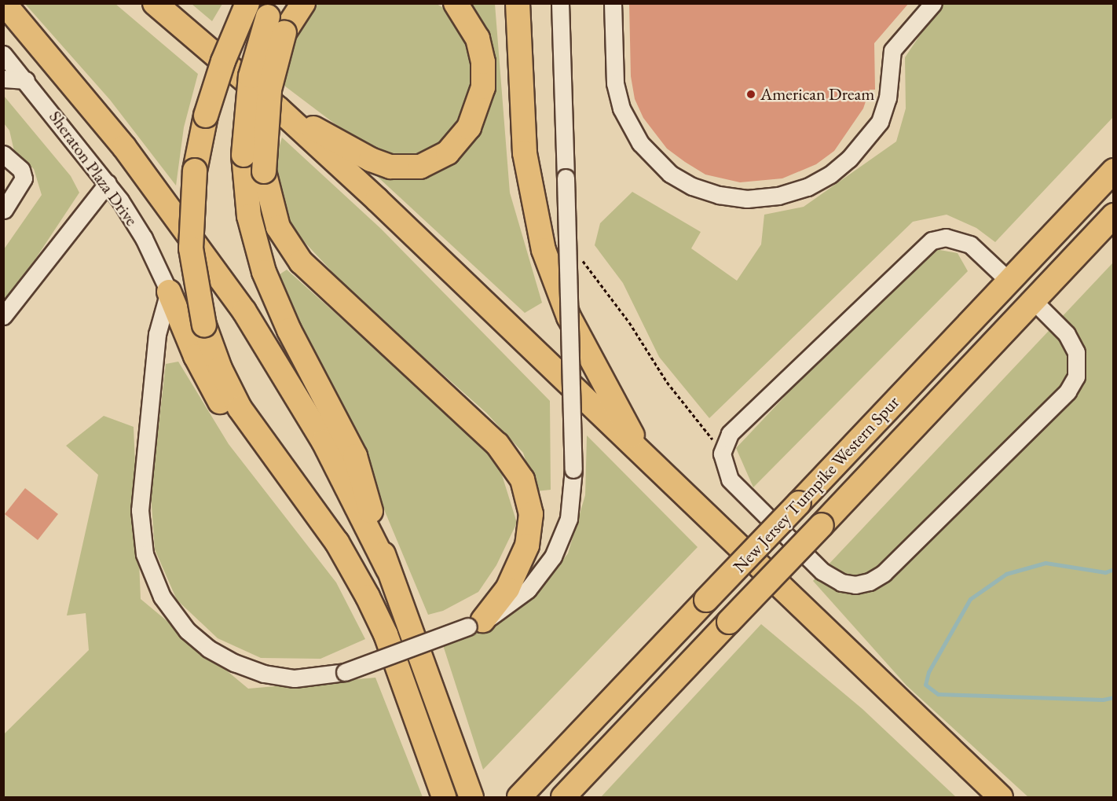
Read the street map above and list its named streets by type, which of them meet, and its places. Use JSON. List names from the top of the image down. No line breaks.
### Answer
{"streets":{"highway":["New Jersey Turnpike Western Spur"],"street":["Sheraton Plaza Drive"]},"places":["American Dream"]}
